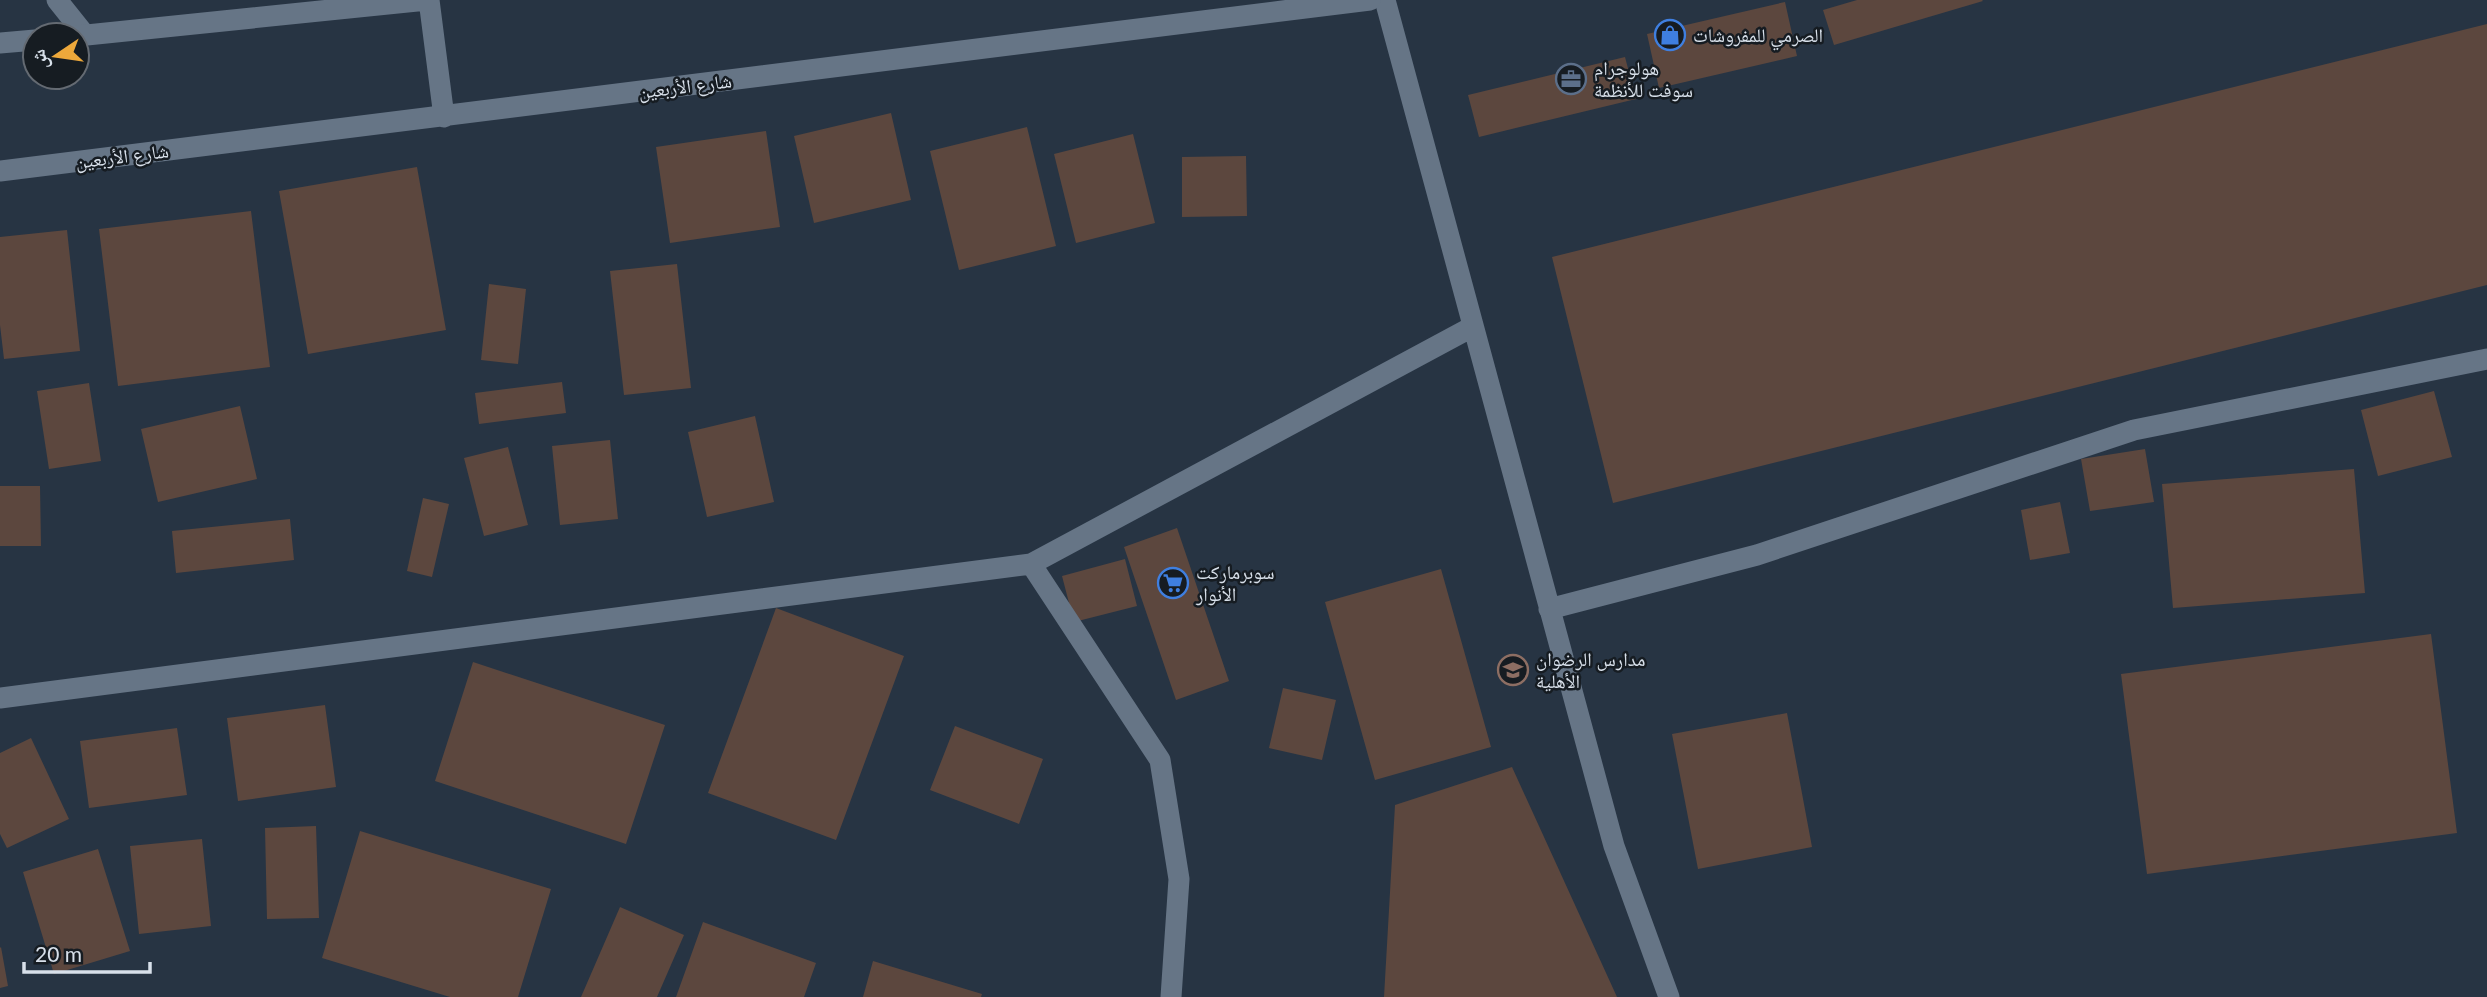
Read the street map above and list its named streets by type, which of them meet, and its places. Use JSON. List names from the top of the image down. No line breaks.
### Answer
{"streets":{"street":["شارع الأربعين"]},"places":{"shop":["الصرمي للمفروشات"],"office":["هولوجرام سوفت للأنظمة"],"supermarket":["سوبرماركت الأنوار"],"school or university":["مدارس الرضوان الأهلية"]},"scale_bar":"20 m","north":"left"}
